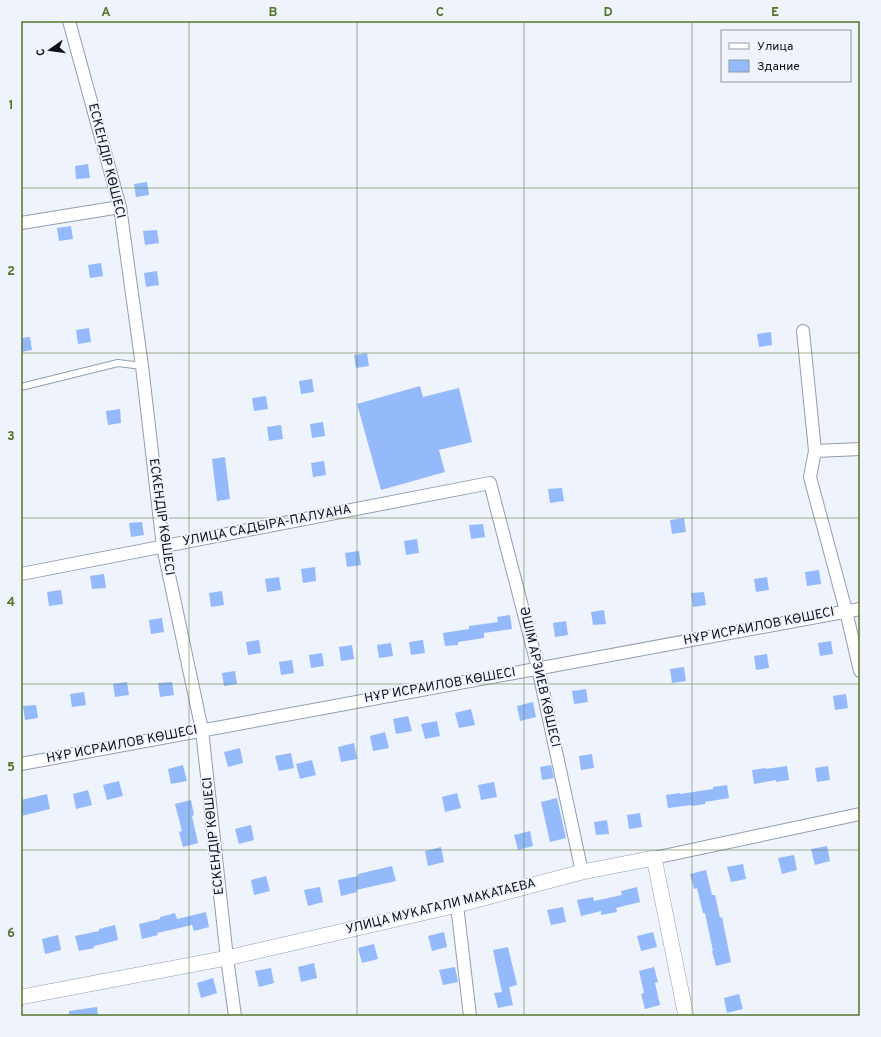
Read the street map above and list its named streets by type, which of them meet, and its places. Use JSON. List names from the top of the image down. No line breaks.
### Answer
{"streets":{"street":["ЕСКЕНДІР КӨШЕСІ","УЛИЦА САДЫРА-ПАЛУАНА","НҰР ИСРАИЛОВ КӨШЕСІ","ӘШІМ АРЗИЕВ КӨШЕСІ","УЛИЦА МУКАГАЛИ МАКАТАЕВА"]},"crossings":[["ЕСКЕНДІР КӨШЕСІ","УЛИЦА САДЫРА-ПАЛУАНА"],["ЕСКЕНДІР КӨШЕСІ","НҰР ИСРАИЛОВ КӨШЕСІ"],["ЕСКЕНДІР КӨШЕСІ","УЛИЦА МУКАГАЛИ МАКАТАЕВА"],["УЛИЦА САДЫРА-ПАЛУАНА","ӘШІМ АРЗИЕВ КӨШЕСІ"],["НҰР ИСРАИЛОВ КӨШЕСІ","ӘШІМ АРЗИЕВ КӨШЕСІ"],["ӘШІМ АРЗИЕВ КӨШЕСІ","УЛИЦА МУКАГАЛИ МАКАТАЕВА"]],"legend":["Улица","Здание"],"north":"left","grid":{"columns":["A","B","C","D","E"],"rows":["1","2","3","4","5","6"]}}
